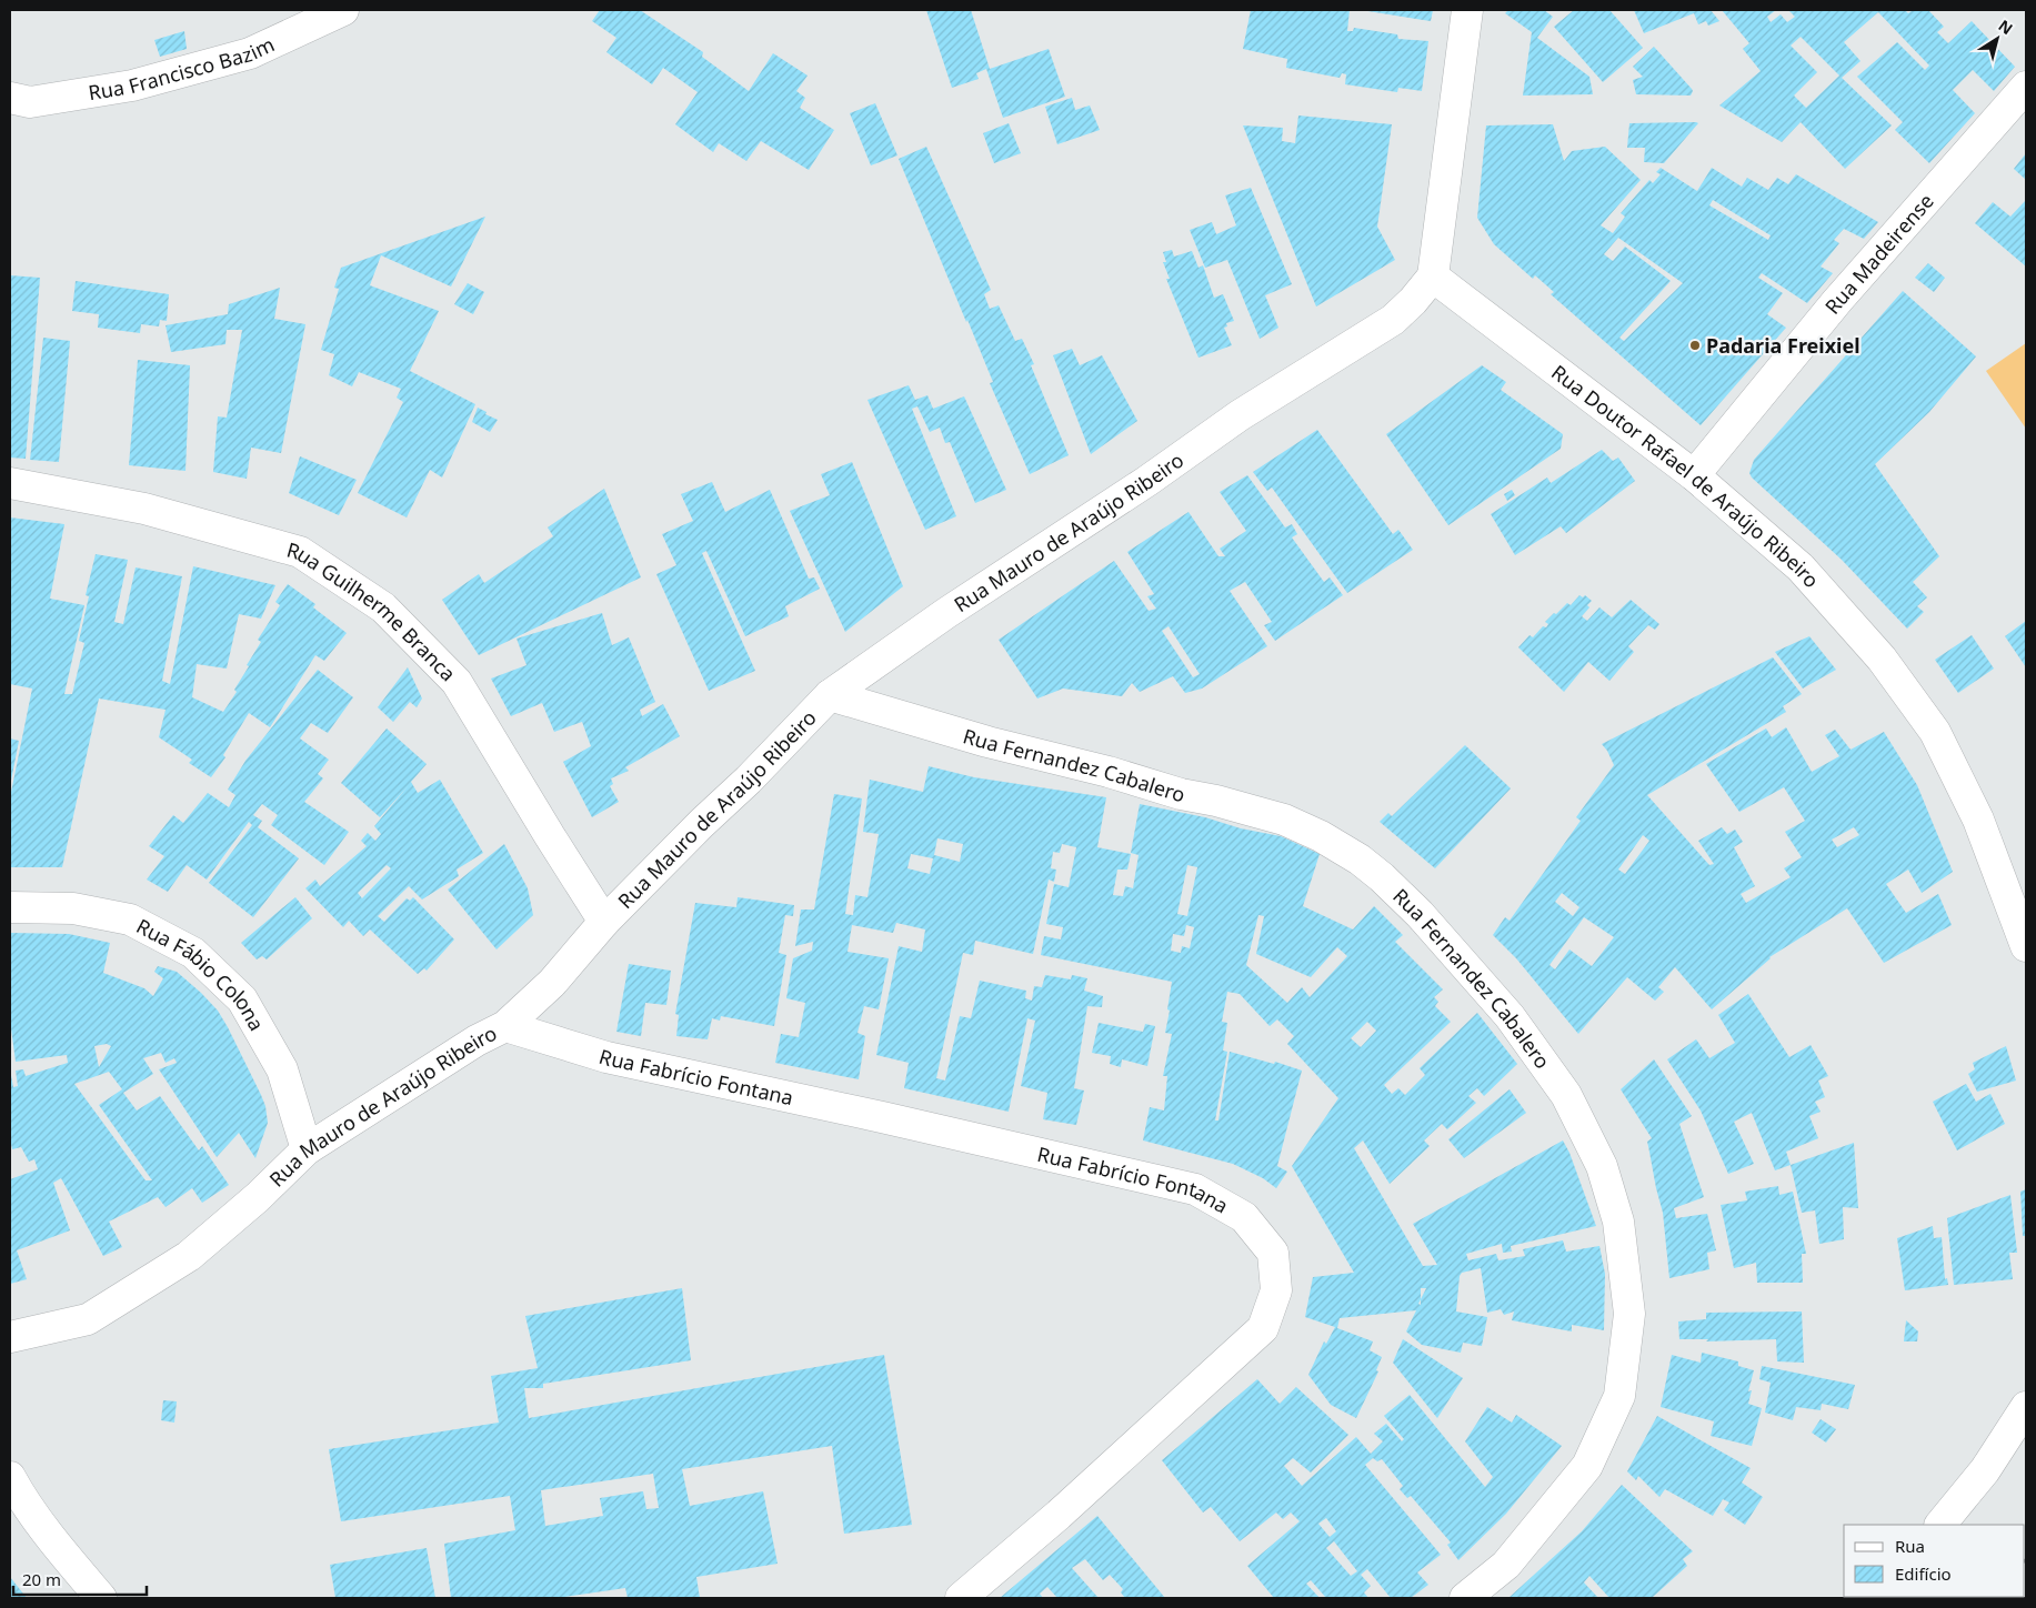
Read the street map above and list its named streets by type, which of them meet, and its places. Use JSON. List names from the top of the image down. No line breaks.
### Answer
{"streets":{"street":["Rua Francisco Bazim","Rua Madeirense","Rua Doutor Rafael de Araújo Ribeiro","Rua Mauro de Araújo Ribeiro","Rua Guilherme Branca","Rua Fernandez Cabalero","Rua Fábio Colona","Rua Fabrício Fontana"]},"crossings":[["Rua Madeirense","Rua Doutor Rafael de Araújo Ribeiro"],["Rua Doutor Rafael de Araújo Ribeiro","Rua Mauro de Araújo Ribeiro"],["Rua Mauro de Araújo Ribeiro","Rua Guilherme Branca"],["Rua Mauro de Araújo Ribeiro","Rua Fernandez Cabalero"],["Rua Mauro de Araújo Ribeiro","Rua Fábio Colona"],["Rua Mauro de Araújo Ribeiro","Rua Fabrício Fontana"]],"places":["Padaria Freixiel"],"legend":["Rua","Edifício"],"scale_bar":"20 m","north":"top right"}
